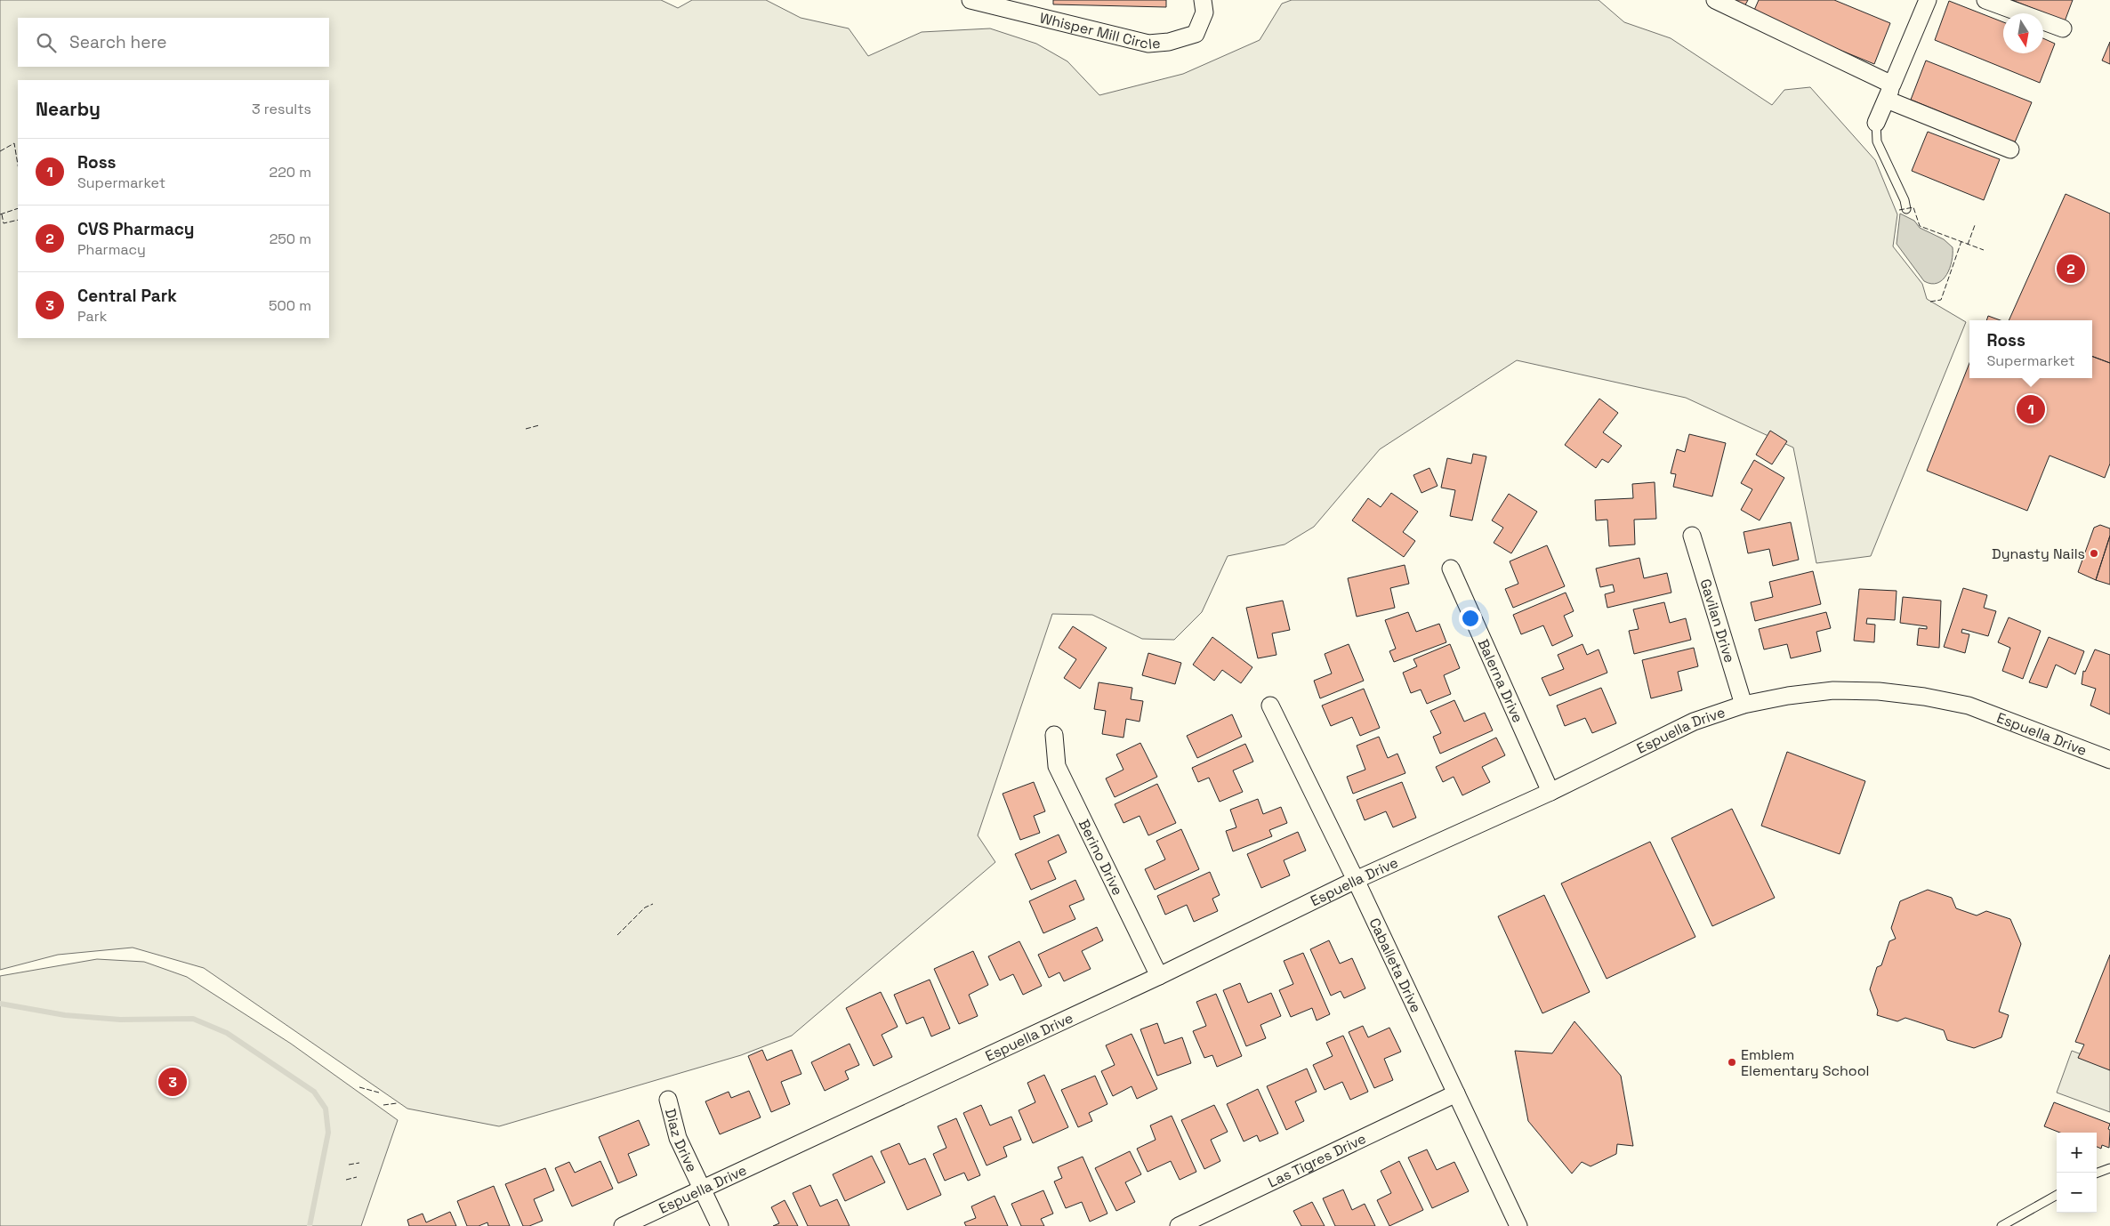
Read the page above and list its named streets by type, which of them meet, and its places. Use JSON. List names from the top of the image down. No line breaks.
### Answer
{"streets":{"street":["Whisper Mill Circle","Gavilan Drive","Balerna Drive","Espuella Drive","Berino Drive","Caballeta Drive","Diaz Drive","Las Tigres Drive"]},"crossings":[["Gavilan Drive","Espuella Drive"],["Balerna Drive","Espuella Drive"],["Espuella Drive","Berino Drive"],["Espuella Drive","Caballeta Drive"],["Espuella Drive","Diaz Drive"],["Caballeta Drive","Las Tigres Drive"]],"places":["Dynasty Nails","Emblem Elementary School"],"north":"bottom","page":{"search":"Search here","heading":["Nearby","3 results"],"list":[{"mark":"1","name":"Ross","note":"Supermarket","value":"220 m"},{"mark":"2","name":"CVS Pharmacy","note":"Pharmacy","value":"250 m"},{"mark":"3","name":"Central Park","note":"Park","value":"500 m"}],"pins":["2","1","3"],"popup":["Ross","Supermarket"],"map_buttons":["+","−"]}}
